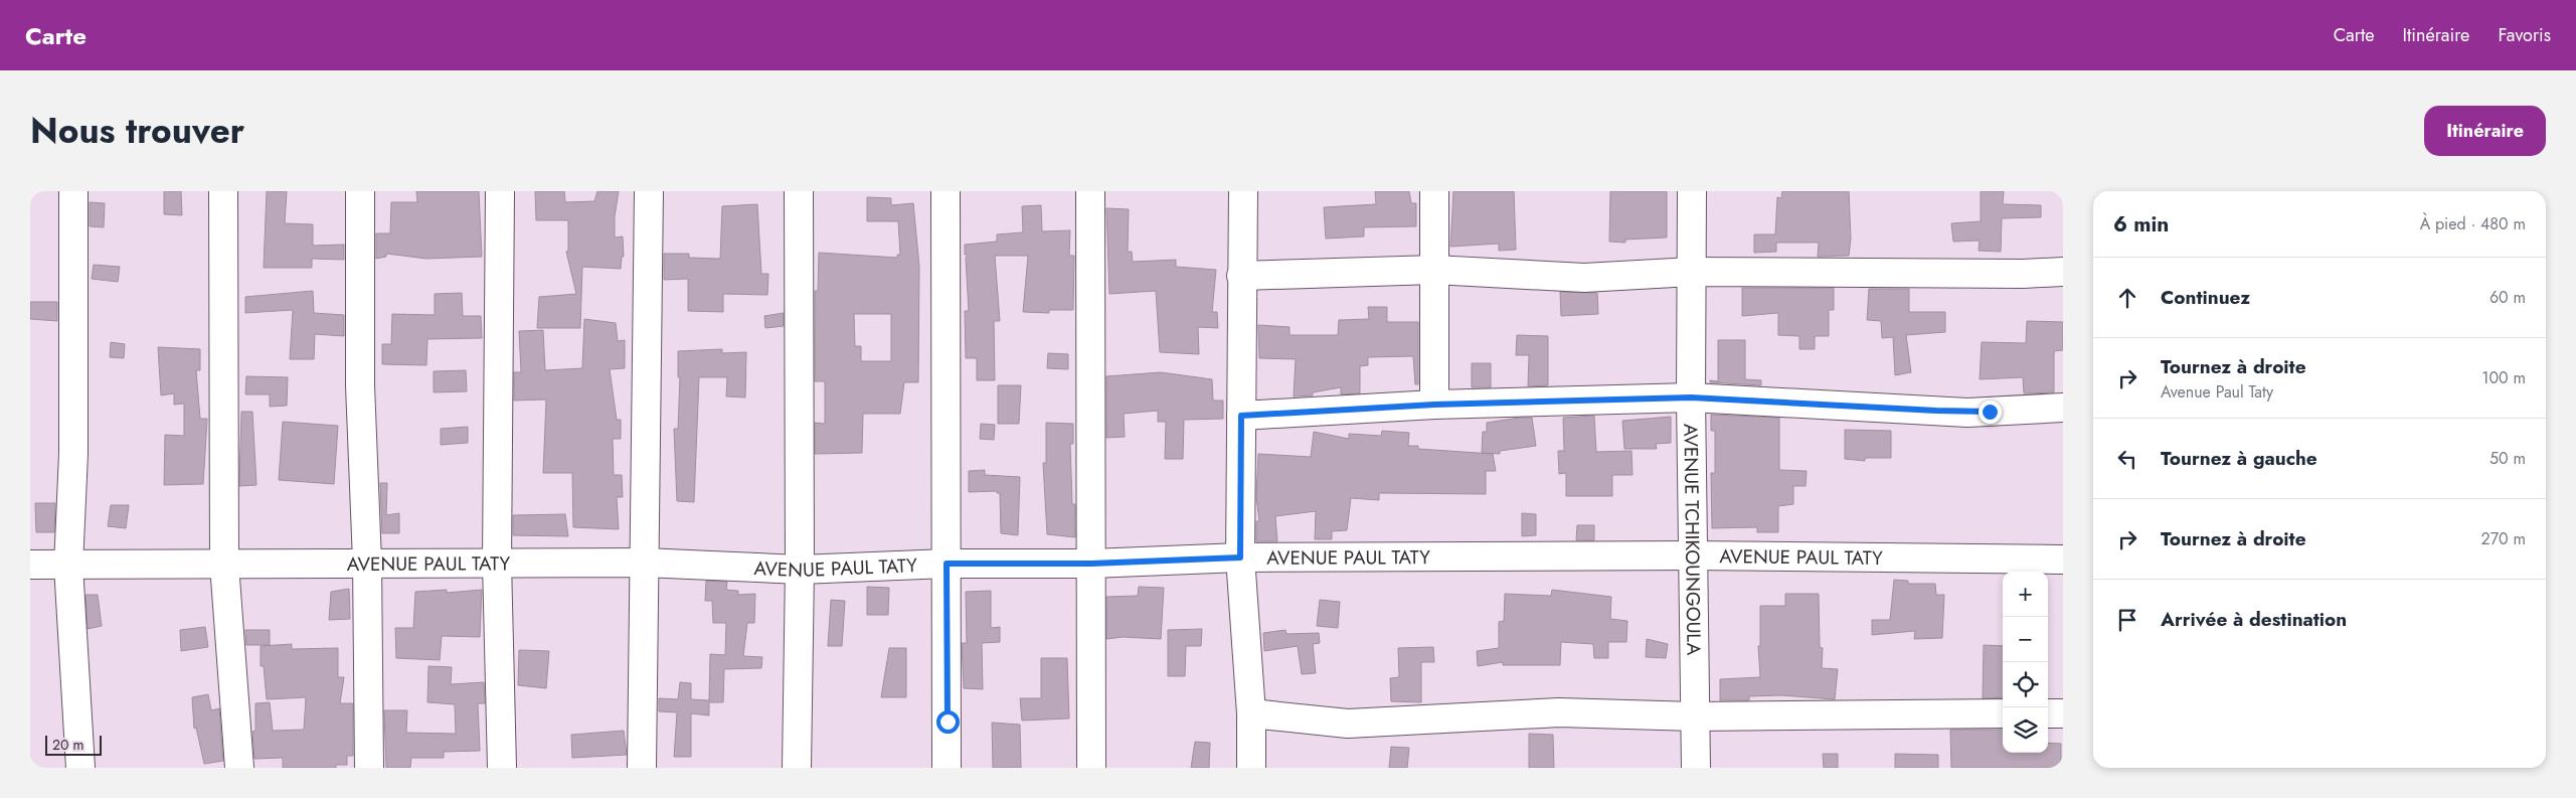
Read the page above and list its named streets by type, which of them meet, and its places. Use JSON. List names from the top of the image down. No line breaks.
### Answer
{"streets":{"street":["AVENUE TCHIKOUNGOULA","AVENUE PAUL TATY"]},"crossings":[["AVENUE TCHIKOUNGOULA","AVENUE PAUL TATY"]],"scale_bar":"20 m","page":{"header":"Carte","nav":["Carte","Itinéraire","Favoris"],"title":"Nous trouver","buttons":"Itinéraire","heading":["6 min","À pied · 480 m"],"list":[["Continuez","60 m"],["Tournez à droite","Avenue Paul Taty","100 m"],["Tournez à gauche","50 m"],["Tournez à droite","270 m"],"Arrivée à destination"],"map_buttons":["+","−"],"scale":"20 m"}}
